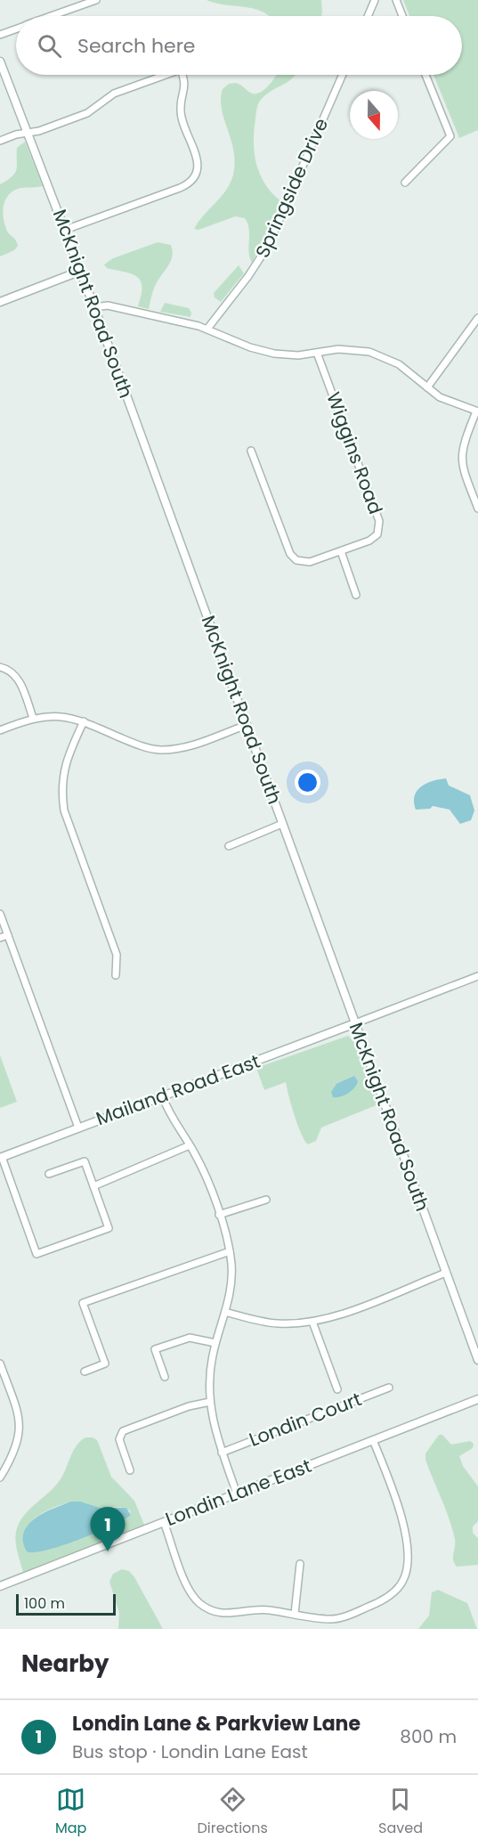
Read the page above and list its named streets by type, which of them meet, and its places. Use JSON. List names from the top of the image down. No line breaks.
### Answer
{"streets":{"street":["Springside Drive","McKnight Road South","Wiggins Road","Mailand Road East","Londin Court","Londin Lane East"]},"crossings":[["McKnight Road South","Mailand Road East"]],"scale_bar":"100 m","north":"bottom","page":{"search":"Search here","pins":"1","scale":"100 m","heading":"Nearby","list":[{"mark":"1","name":"Londin Lane & Parkview Lane","note":"Bus stop · Londin Lane East","value":"800 m"}],"nav":["Map","Directions","Saved"]}}
